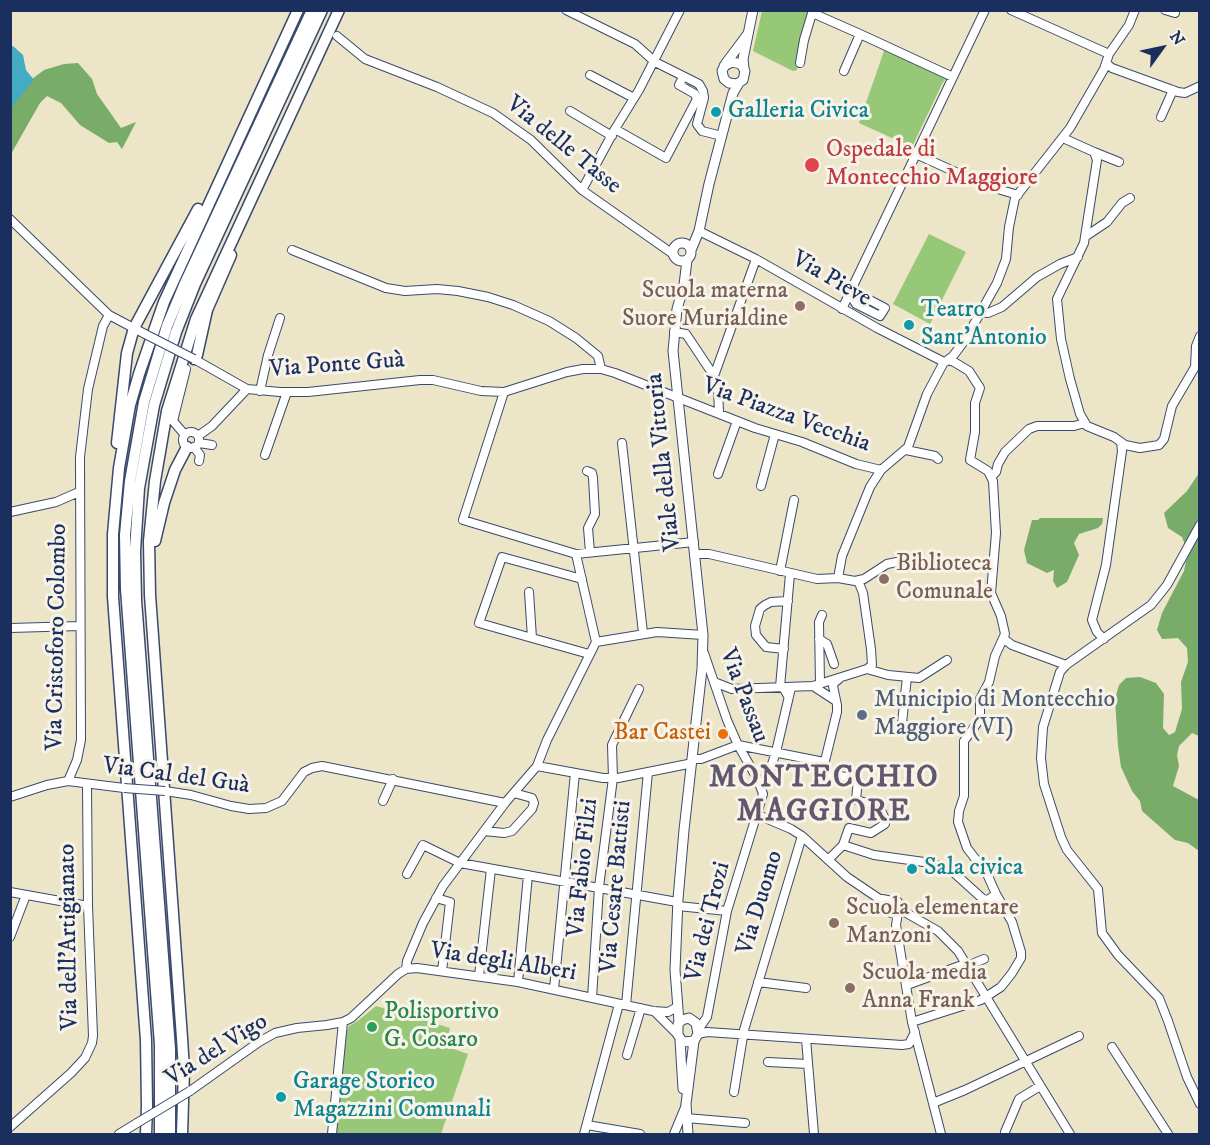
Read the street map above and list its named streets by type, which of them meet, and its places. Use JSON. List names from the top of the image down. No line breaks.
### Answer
{"streets":{"main road":["Viale della Vittoria"],"street":["Via delle Tasse","Via Pieve","Via Ponte Guà","Via Piazza Vecchia","Via Cristoforo Colombo","Via Passau","Via Cal del Guà","Via Fabio Filzi","Via Cesare Battisti","Via Duomo","Via dei Trozi","Via dell'Artigianato","Via degli Alberi","Via del Vigo"]},"crossings":[["Via delle Tasse","Viale della Vittoria"],["Via Ponte Guà","Via Piazza Vecchia"],["Via Ponte Guà","Viale della Vittoria"],["Via Ponte Guà","Via Cristoforo Colombo"],["Via Piazza Vecchia","Viale della Vittoria"],["Viale della Vittoria","Via Passau"],["Viale della Vittoria","Via dei Trozi"],["Viale della Vittoria","Via degli Alberi"],["Via Cristoforo Colombo","Via Cal del Guà"],["Via Cal del Guà","Via dell'Artigianato"],["Via Fabio Filzi","Via degli Alberi"],["Via Cesare Battisti","Via degli Alberi"],["Via dei Trozi","Via degli Alberi"],["Via degli Alberi","Via del Vigo"]],"districts":["MONTECCHIO MAGGIORE"],"places":["Galleria Civica","Ospedale di Montecchio Maggiore","Scuola materna Suore Murialdine","Teatro Sant'Antonio","Biblioteca Comunale","Municipio di Montecchio Maggiore (VI)","Bar Castei","Sala civica","Scuola elementare Manzoni","Scuola media Anna Frank","Polisportivo G. Cosaro","Garage Storico Magazzini Comunali"],"north":"top right"}
